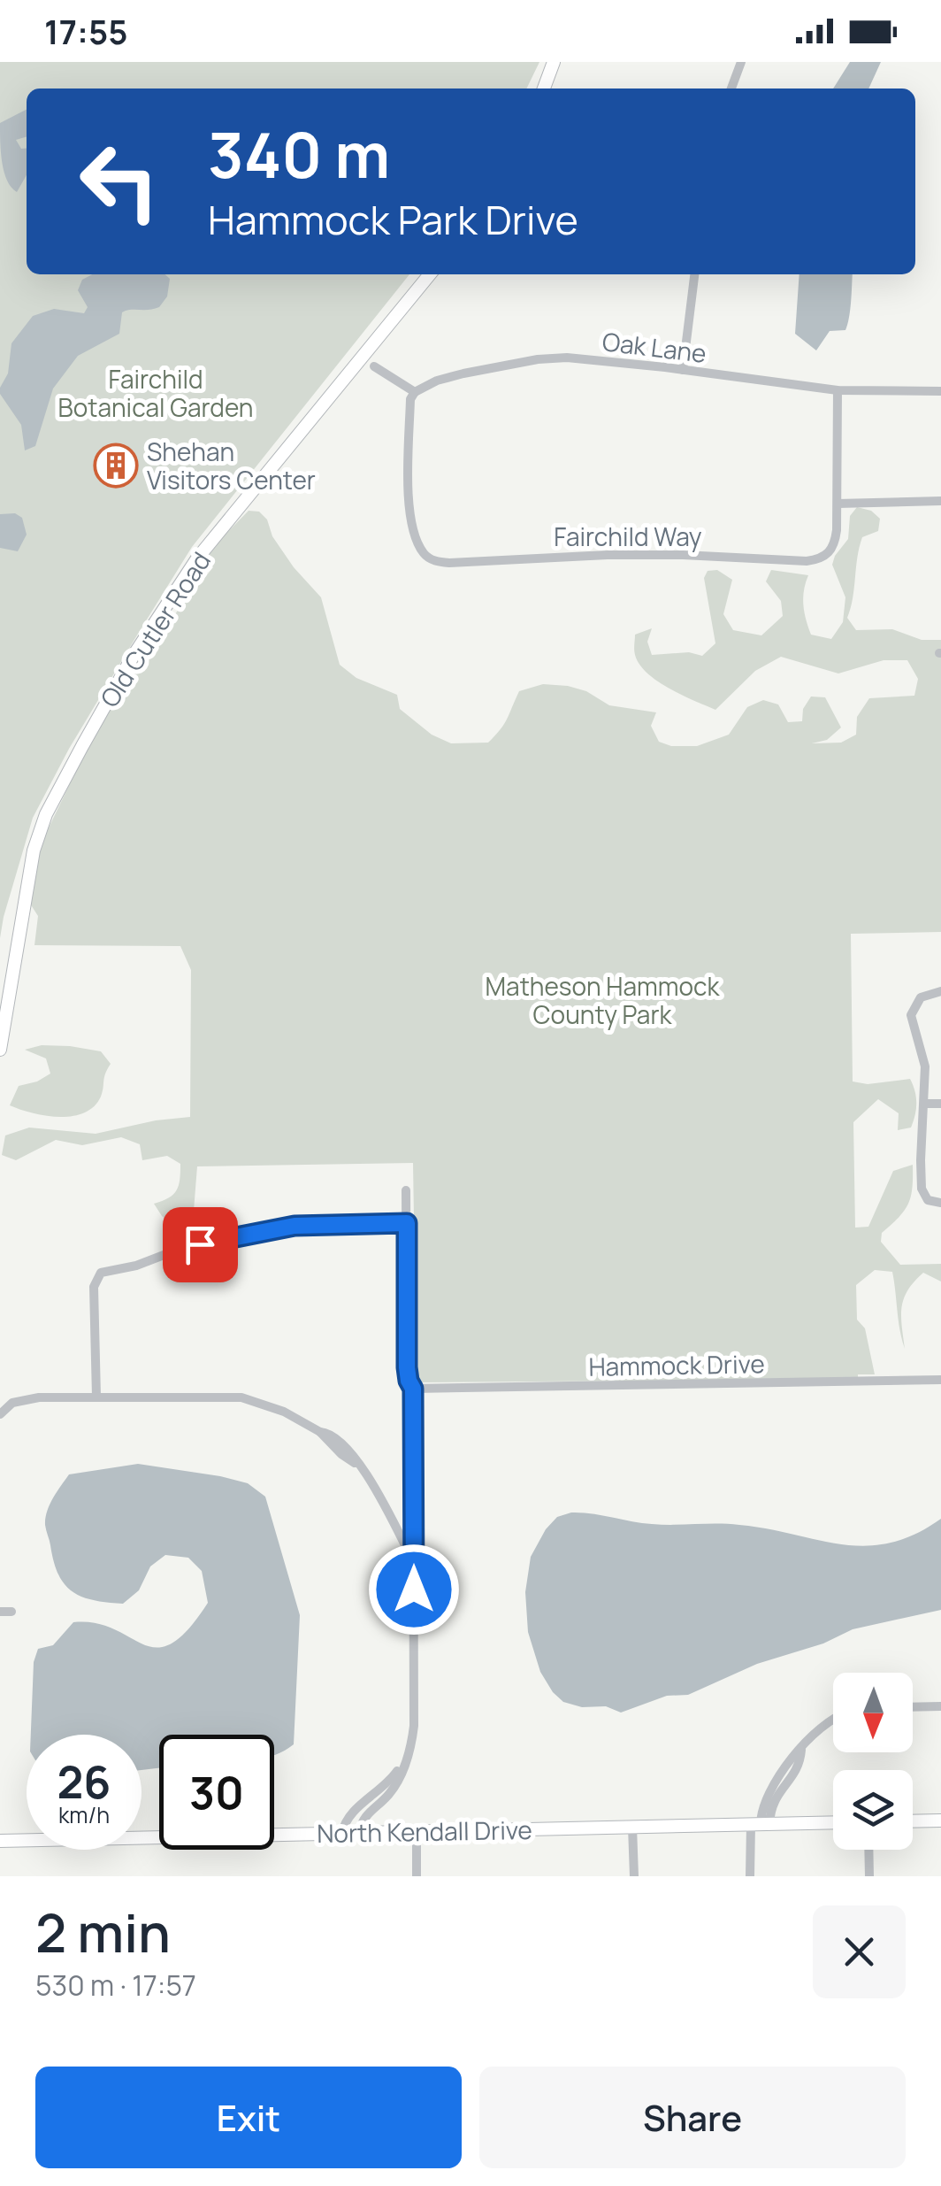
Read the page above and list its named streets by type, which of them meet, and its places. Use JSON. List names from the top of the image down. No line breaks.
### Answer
{"streets":{"main road":["Old Cutler Road","North Kendall Drive"],"street":["Oak Lane","Fairchild Way","Hammock Drive"]},"crossings":[["Oak Lane","Fairchild Way"]],"parks":["Fairchild Botanical Garden","Matheson Hammock County Park"],"places":{"building":["Shehan Visitors Center"]},"north":"bottom","page":{"status":"17:55","turn":["340 m","Hammock Park Drive"],"speed":"26 km/h","limit":"30","heading":["2 min","530 m · 17:57"],"buttons":["Exit","Share"]}}
